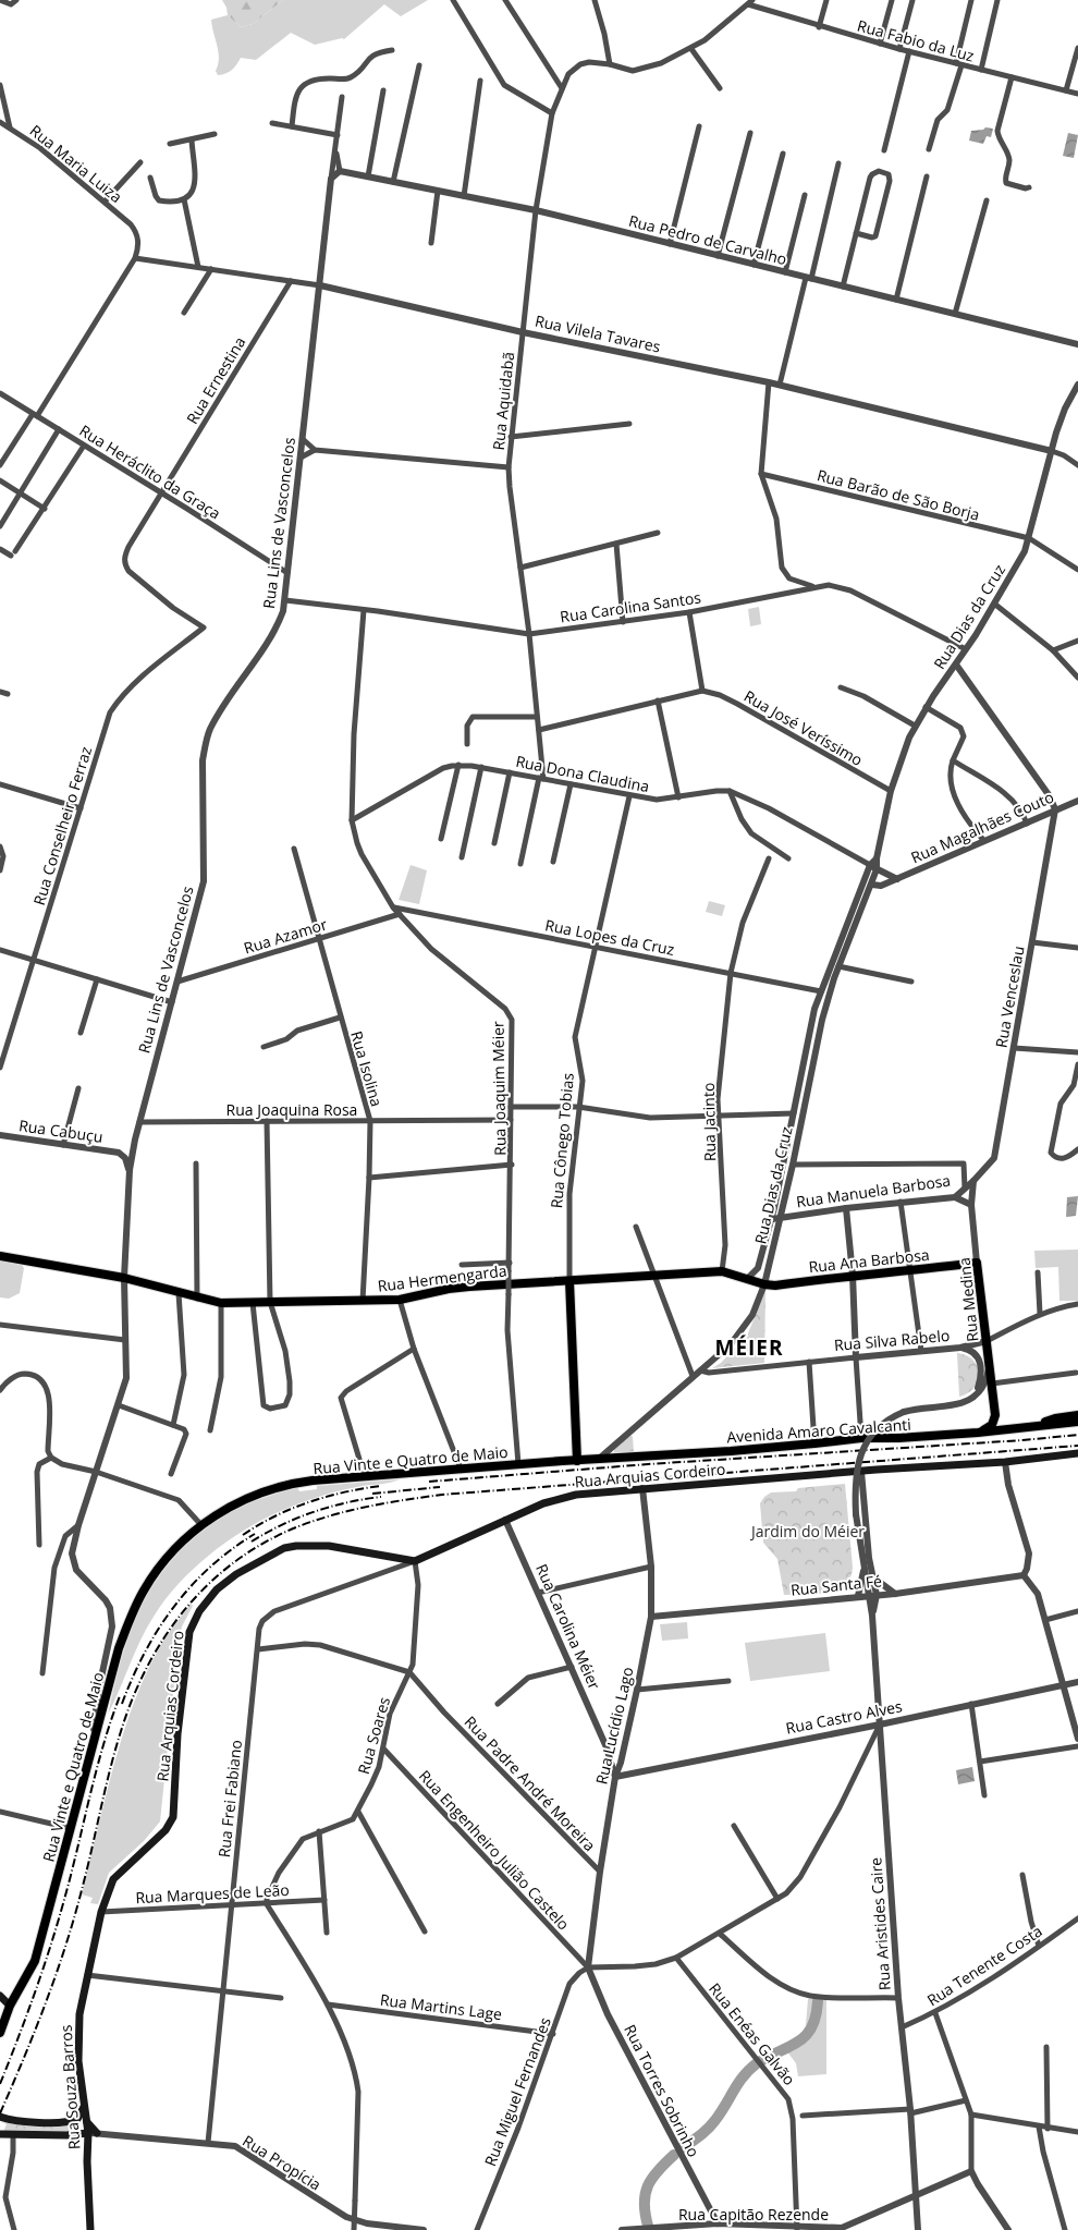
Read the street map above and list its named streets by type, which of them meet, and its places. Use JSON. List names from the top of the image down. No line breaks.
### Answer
{"streets":{"main road":["Rua Cônego Tobias","Rua Ana Barbosa","Rua Hermengarda","Rua Medina","Avenida Amaro Cavalcanti","Rua Vinte e Quatro de Maio","Rua Arquias Cordeiro","Rua Souza Barros"],"street":["Rua Fabio da Luz","Rua Maria Luiza","Rua Pedro de Carvalho","Rua Vilela Tavares","Rua Ernestina","Rua Aquidabã","Rua Heráclito da Graça","Rua Barão de São Borja","Rua Lins de Vasconcelos","Rua Carolina Santos","Rua Dias da Cruz","Rua José Veríssimo","Rua Dona Claudina","Rua Conselheiro Ferraz","Rua Magalhães Couto","Rua Azamor","Rua Lopes da Cruz","Rua Venceslau","Rua Isolina","Rua Joaquim Méier","Rua Joaquina Rosa","Rua Jacinto","Rua Cabuçu","Rua Manuela Barbosa","Rua Silva Rabelo","Rua Santa Fé","Rua Carolina Méier","Rua Castro Alves","Rua Lucídio Lago","Rua Soares","Rua Padre André Moreira","Rua Frei Fabiano","Rua Engenheiro Julião Castelo","Rua Marques de Leão","Rua Aristides Caire","Rua Tenente Costa","Rua Martins Lage","Rua Enéas Galvão","Rua Torres Sobrinho","Rua Miguel Fernandes","Rua Propícia","Rua Capitão Rezende"]},"crossings":[["Rua Fabio da Luz","Rua Aquidabã"],["Rua Maria Luiza","Rua Vilela Tavares"],["Rua Pedro de Carvalho","Rua Aquidabã"],["Rua Pedro de Carvalho","Rua Lins de Vasconcelos"],["Rua Vilela Tavares","Rua Ernestina"],["Rua Vilela Tavares","Rua Aquidabã"],["Rua Vilela Tavares","Rua Lins de Vasconcelos"],["Rua Vilela Tavares","Rua Dias da Cruz"],["Rua Ernestina","Rua Heráclito da Graça"],["Rua Ernestina","Rua Conselheiro Ferraz"],["Rua Aquidabã","Rua Carolina Santos"],["Rua Aquidabã","Rua Dona Claudina"],["Rua Heráclito da Graça","Rua Lins de Vasconcelos"],["Rua Barão de São Borja","Rua Dias da Cruz"],["Rua Lins de Vasconcelos","Rua Carolina Santos"],["Rua Lins de Vasconcelos","Rua Azamor"],["Rua Lins de Vasconcelos","Rua Joaquina Rosa"],["Rua Lins de Vasconcelos","Rua Cabuçu"],["Rua Lins de Vasconcelos","Rua Hermengarda"],["Rua Lins de Vasconcelos","Rua Vinte e Quatro de Maio"],["Rua Carolina Santos","Rua Dias da Cruz"],["Rua Carolina Santos","Rua Joaquim Méier"],["Rua Dias da Cruz","Rua José Veríssimo"],["Rua Dias da Cruz","Rua Dona Claudina"],["Rua Dias da Cruz","Rua Magalhães Couto"],["Rua Dias da Cruz","Rua Lopes da Cruz"],["Rua Dias da Cruz","Rua Manuela Barbosa"],["Rua Dias da Cruz","Rua Ana Barbosa"],["Rua Dias da Cruz","Rua Hermengarda"],["Rua Dias da Cruz","Rua Silva Rabelo"],["Rua Dias da Cruz","Avenida Amaro Cavalcanti"],["Rua Dias da Cruz","Rua Vinte e Quatro de Maio"],["Rua Dona Claudina","Rua Magalhães Couto"],["Rua Dona Claudina","Rua Joaquim Méier"],["Rua Dona Claudina","Rua Cônego Tobias"],["Rua Magalhães Couto","Rua Venceslau"],["Rua Azamor","Rua Isolina"],["Rua Azamor","Rua Joaquim Méier"],["Rua Lopes da Cruz","Rua Joaquim Méier"],["Rua Lopes da Cruz","Rua Jacinto"],["Rua Lopes da Cruz","Rua Cônego Tobias"],["Rua Venceslau","Rua Manuela Barbosa"],["Rua Venceslau","Rua Medina"],["Rua Isolina","Rua Joaquina Rosa"],["Rua Isolina","Rua Hermengarda"],["Rua Joaquim Méier","Rua Joaquina Rosa"],["Rua Joaquim Méier","Rua Vinte e Quatro de Maio"],["Rua Jacinto","Rua Hermengarda"],["Rua Cônego Tobias","Rua Hermengarda"],["Rua Cônego Tobias","Rua Vinte e Quatro de Maio"],["Rua Manuela Barbosa","Rua Medina"],["Rua Ana Barbosa","Rua Hermengarda"],["Rua Ana Barbosa","Rua Medina"],["Rua Medina","Rua Silva Rabelo"],["Avenida Amaro Cavalcanti","Rua Vinte e Quatro de Maio"],["Rua Arquias Cordeiro","Rua Carolina Méier"],["Rua Arquias Cordeiro","Rua Lucídio Lago"],["Rua Arquias Cordeiro","Rua Soares"],["Rua Arquias Cordeiro","Rua Frei Fabiano"],["Rua Arquias Cordeiro","Rua Marques de Leão"],["Rua Arquias Cordeiro","Rua Aristides Caire"],["Rua Arquias Cordeiro","Rua Souza Barros"],["Rua Santa Fé","Rua Lucídio Lago"],["Rua Santa Fé","Rua Aristides Caire"],["Rua Carolina Méier","Rua Castro Alves"],["Rua Carolina Méier","Rua Lucídio Lago"],["Rua Castro Alves","Rua Lucídio Lago"],["Rua Castro Alves","Rua Aristides Caire"],["Rua Lucídio Lago","Rua Padre André Moreira"],["Rua Lucídio Lago","Rua Engenheiro Julião Castelo"],["Rua Lucídio Lago","Rua Torres Sobrinho"],["Rua Lucídio Lago","Rua Miguel Fernandes"],["Rua Soares","Rua Padre André Moreira"],["Rua Soares","Rua Frei Fabiano"],["Rua Soares","Rua Engenheiro Julião Castelo"],["Rua Frei Fabiano","Rua Marques de Leão"],["Rua Frei Fabiano","Rua Propícia"],["Rua Engenheiro Julião Castelo","Rua Torres Sobrinho"],["Rua Engenheiro Julião Castelo","Rua Miguel Fernandes"],["Rua Marques de Leão","Rua Souza Barros"],["Rua Aristides Caire","Rua Tenente Costa"],["Rua Aristides Caire","Rua Capitão Rezende"],["Rua Martins Lage","Rua Miguel Fernandes"],["Rua Enéas Galvão","Rua Capitão Rezende"],["Rua Souza Barros","Rua Propícia"],["Rua Torres Sobrinho","Rua Miguel Fernandes"],["Rua Torres Sobrinho","Rua Capitão Rezende"]],"districts":["MÉIER"],"parks":["Jardim do Méier"]}
